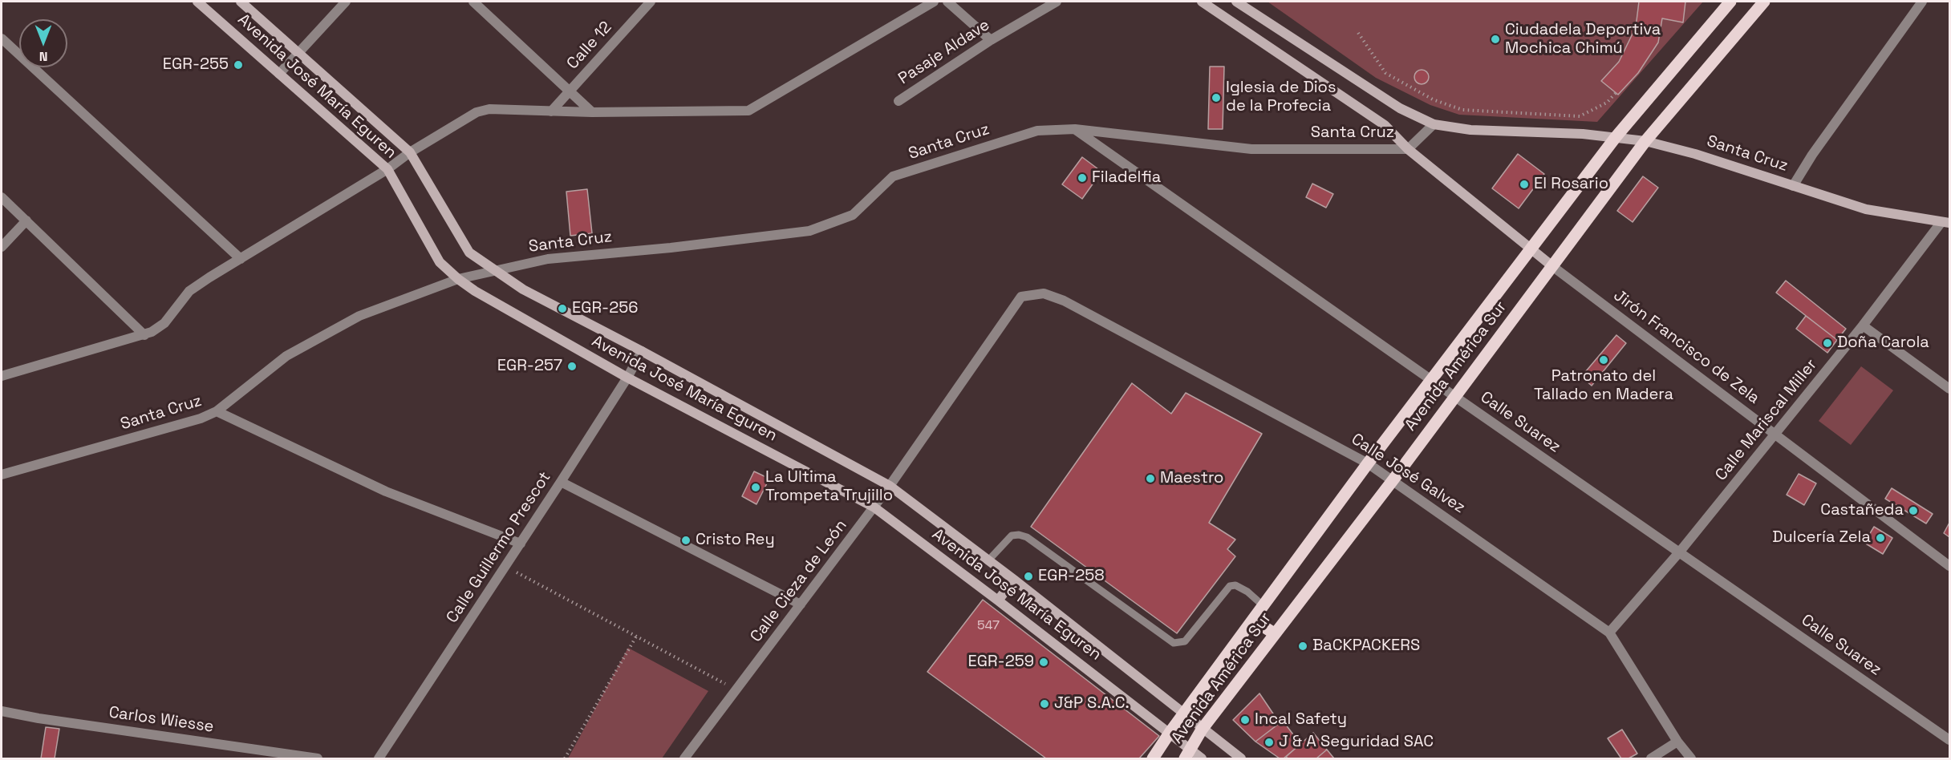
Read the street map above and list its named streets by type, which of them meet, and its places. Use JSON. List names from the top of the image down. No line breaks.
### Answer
{"streets":{"main road":["Avenida José María Eguren","Santa Cruz","Jirón Francisco de Zela","Avenida América Sur"],"street":["Calle 12","Pasaje Aldave","Calle Mariscal Miller","Calle Suarez","Calle José Galvez","Calle Guillermo Prescot","Calle Cieza de León","Carlos Wiesse"]},"crossings":[["Avenida José María Eguren","Santa Cruz"],["Avenida José María Eguren","Avenida América Sur"],["Avenida José María Eguren","Calle Guillermo Prescot"],["Avenida José María Eguren","Calle Cieza de León"],["Santa Cruz","Jirón Francisco de Zela"],["Santa Cruz","Avenida América Sur"],["Santa Cruz","Calle Mariscal Miller"],["Santa Cruz","Calle Suarez"],["Jirón Francisco de Zela","Avenida América Sur"],["Jirón Francisco de Zela","Calle Mariscal Miller"],["Avenida América Sur","Calle Suarez"],["Avenida América Sur","Calle José Galvez"],["Calle Mariscal Miller","Calle Suarez"],["Calle Mariscal Miller","Calle José Galvez"],["Calle José Galvez","Calle Cieza de León"]],"places":["Ciudadela Deportiva Mochica Chimú","EGR-255","Iglesia de Dios de la Profecia","Filadelfia","El Rosario","EGR-256","Doña Carola","Patronato del Tallado en Madera","EGR-257","Maestro","La Ultima Trompeta Trujillo","Castañeda","Dulcería Zela","Cristo Rey","EGR-258","BaCKPACKERS","EGR-259","J&P S.A.C.","Incal Safety","J & A Seguridad SAC"],"house_numbers":["547"],"north":"bottom"}
